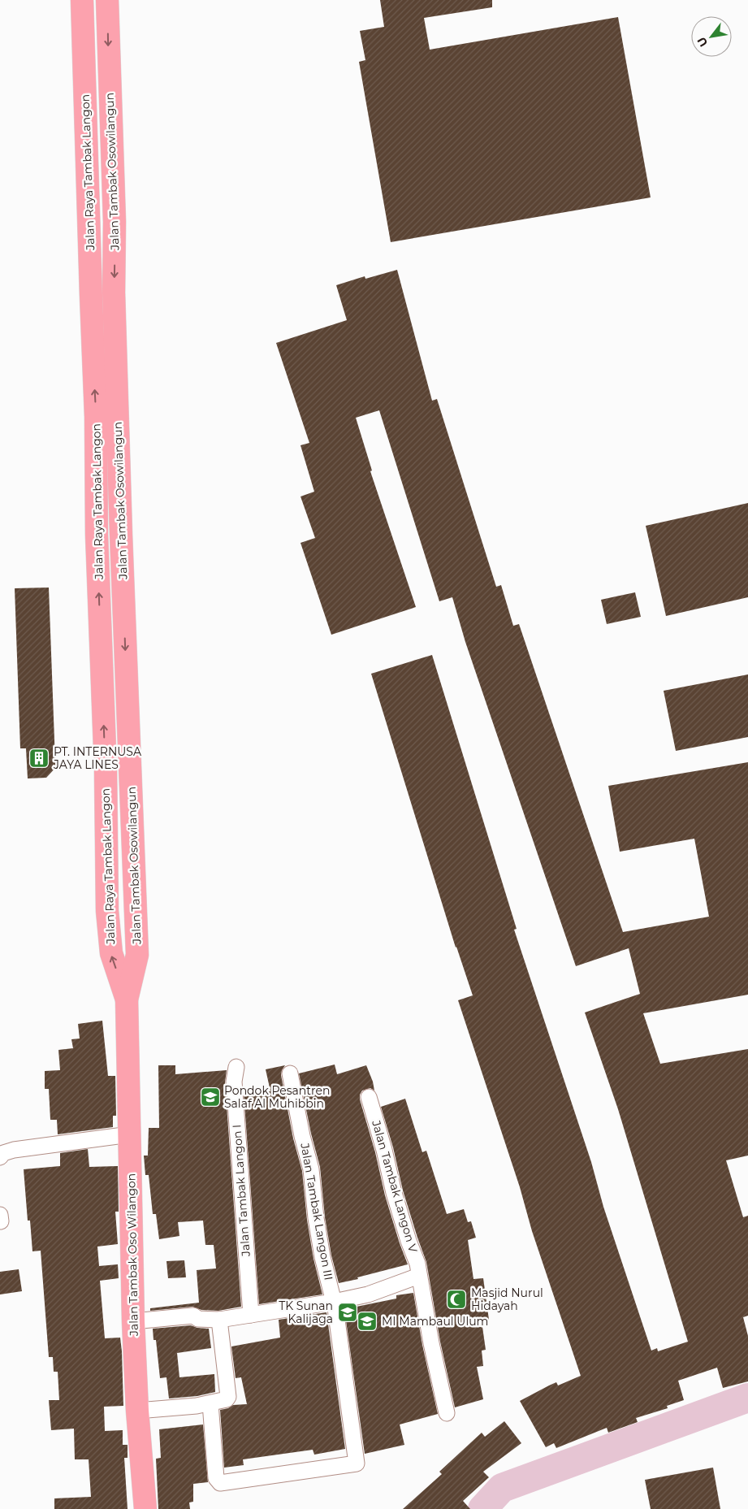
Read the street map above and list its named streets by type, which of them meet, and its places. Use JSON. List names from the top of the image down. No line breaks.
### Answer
{"streets":{"highway":["Jalan Tambak Osowilangun","Jalan Raya Tambak Langon","Jalan Tambak Oso Wilangon"],"street":["Jalan Tambak Langon V","Jalan Tambak Langon I","Jalan Tambak Langon III"]},"crossings":[["Jalan Tambak Osowilangun","Jalan Raya Tambak Langon"],["Jalan Tambak Osowilangun","Jalan Tambak Oso Wilangon"],["Jalan Raya Tambak Langon","Jalan Tambak Oso Wilangon"]],"one_way":["Jalan Tambak Osowilangun","Jalan Raya Tambak Langon"],"places":{"building":["PT. INTERNUSA JAYA LINES"],"school or university":["Pondok Pesantren Salaf Al Muhibbin","TK Sunan Kalijaga","MI Mambaul Ulum"],"mosque":["Masjid Nurul Hidayah"]},"north":"bottom left"}
